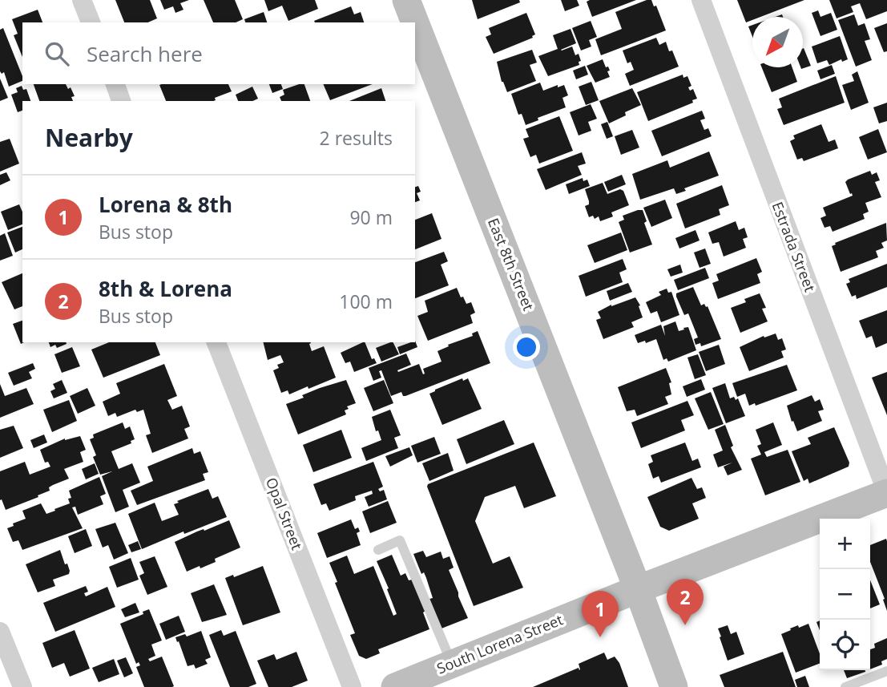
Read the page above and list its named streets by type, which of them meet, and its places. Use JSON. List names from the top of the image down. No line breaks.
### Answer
{"streets":{"main road":["East 8th Street","South Lorena Street"],"street":["Estrada Street","Opal Street"]},"crossings":[["Estrada Street","South Lorena Street"],["East 8th Street","South Lorena Street"]],"north":"bottom left","page":{"search":"Search here","heading":["Nearby","2 results"],"list":[{"mark":"1","name":"Lorena & 8th","note":"Bus stop","value":"90 m"},{"mark":"2","name":"8th & Lorena","note":"Bus stop","value":"100 m"}],"map_buttons":["+","−"],"pins":["2","1"]}}
